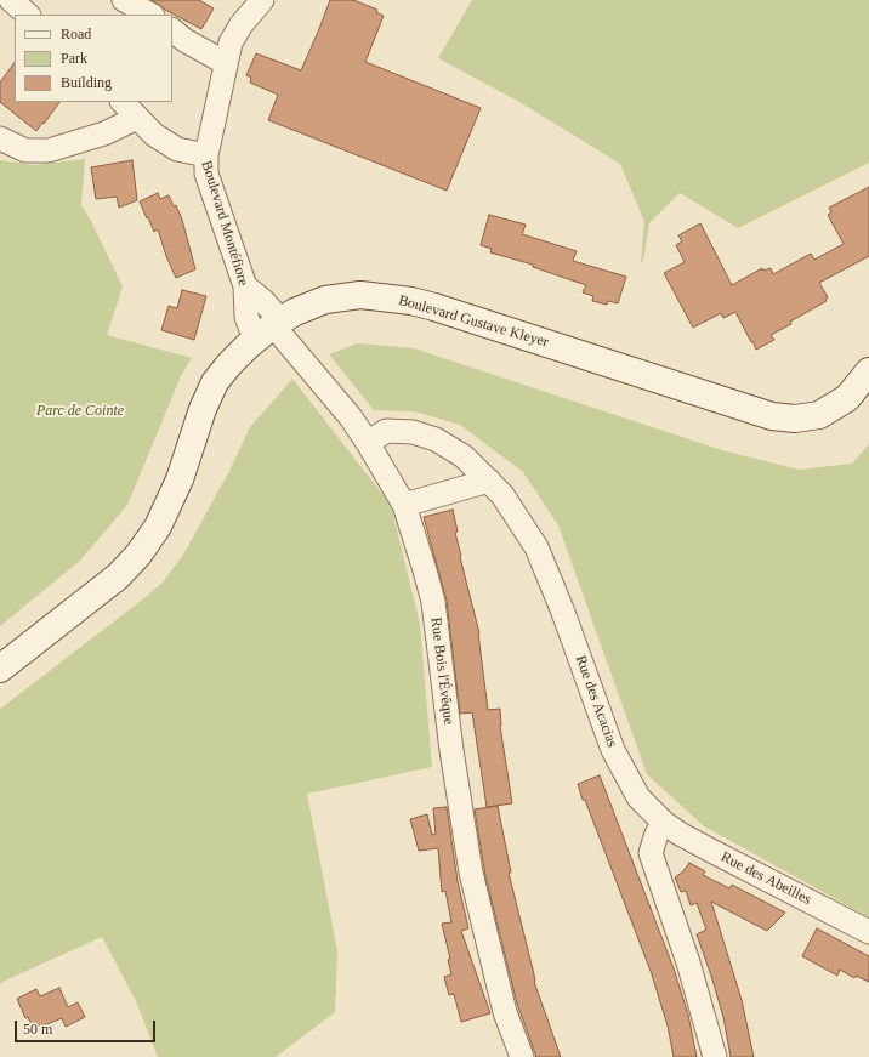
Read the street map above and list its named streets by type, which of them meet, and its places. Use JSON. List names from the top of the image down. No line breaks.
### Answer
{"streets":{"street":["Boulevard Montéfiore","Boulevard Gustave Kleyer","Rue Bois l'Évêque","Rue des Acacias","Rue des Abeilles"]},"crossings":[["Boulevard Montéfiore","Boulevard Gustave Kleyer"],["Boulevard Montéfiore","Rue Bois l'Évêque"],["Boulevard Gustave Kleyer","Rue Bois l'Évêque"],["Rue Bois l'Évêque","Rue des Acacias"],["Rue des Acacias","Rue des Abeilles"]],"parks":["Parc de Cointe"],"legend":["Road","Park","Building"],"scale_bar":"50 m"}
